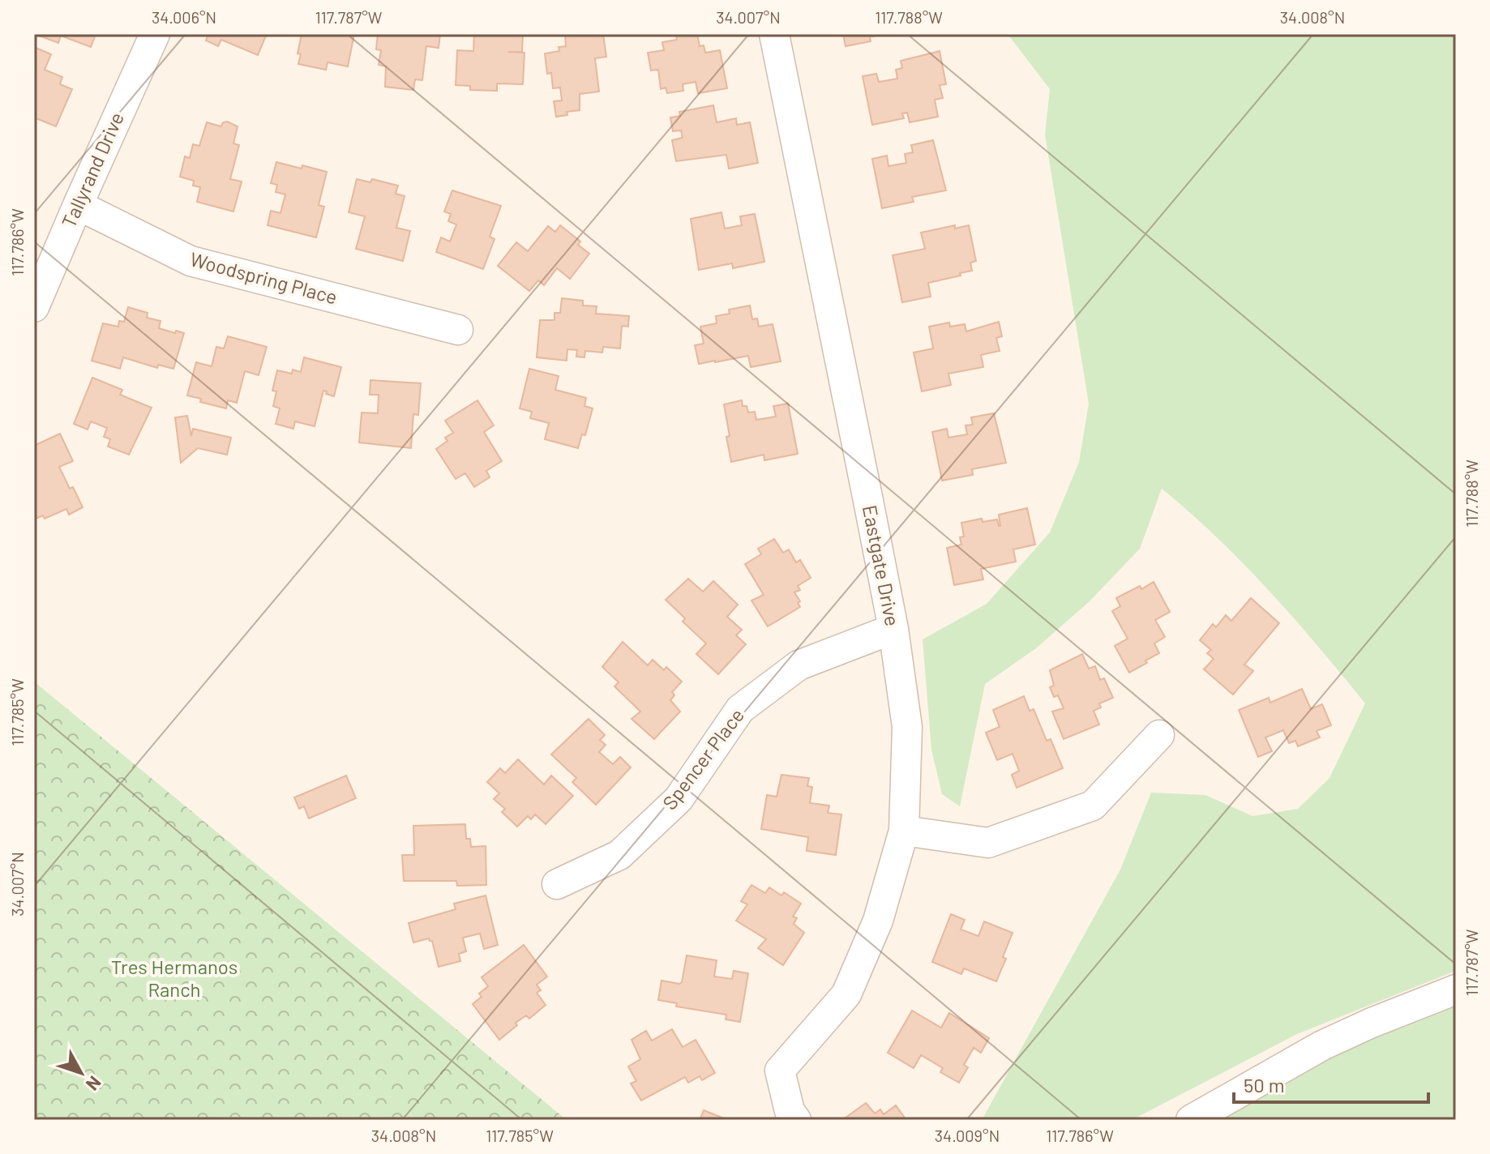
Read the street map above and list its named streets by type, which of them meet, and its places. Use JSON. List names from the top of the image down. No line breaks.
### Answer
{"streets":{"street":["Tallyrand Drive","Woodspring Place","Eastgate Drive","Spencer Place"]},"crossings":[["Tallyrand Drive","Woodspring Place"],["Eastgate Drive","Spencer Place"]],"parks":["Tres Hermanos Ranch"],"scale_bar":"50 m","north":"bottom right","coordinates":["34.006°N","117.787°W","34.007°N","117.788°W","34.008°N","117.786°W","117.785°W","34.009°N"]}
